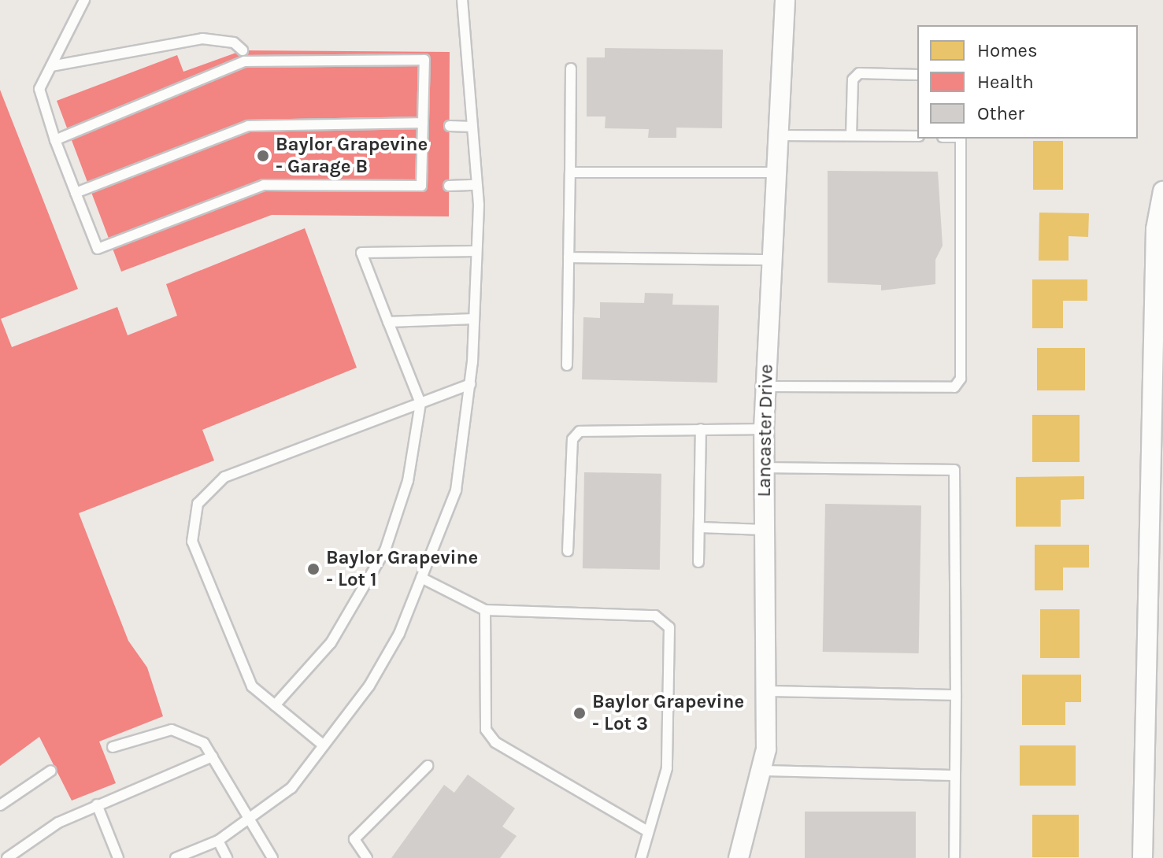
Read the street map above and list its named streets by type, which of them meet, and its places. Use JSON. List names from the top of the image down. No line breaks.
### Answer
{"streets":{"street":["Lancaster Drive"]},"places":["Baylor Grapevine - Garage B","Baylor Grapevine - Lot 1","Baylor Grapevine - Lot 3"],"legend":["Homes","Health","Other"]}
